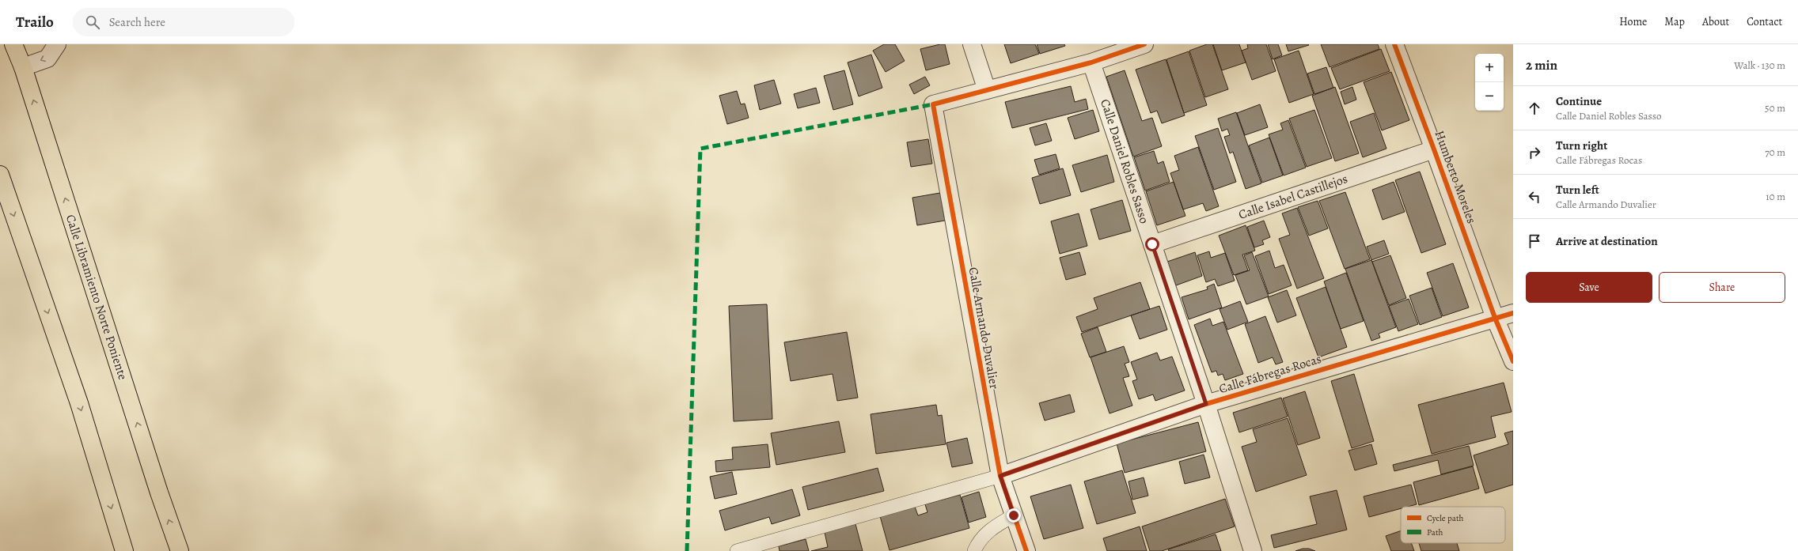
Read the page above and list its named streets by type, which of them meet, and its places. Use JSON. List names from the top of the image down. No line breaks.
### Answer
{"streets":{"highway":["Calle Libramiento Norte Poniente"],"street":["Calle Daniel Robles Sasso","Humberto Moreles","Calle Isabel Castillejos","Calle Armando Duvalier","Calle Fábregas Rocas"]},"crossings":[["Calle Daniel Robles Sasso","Calle Isabel Castillejos"],["Calle Daniel Robles Sasso","Calle Fábregas Rocas"],["Humberto Moreles","Calle Isabel Castillejos"],["Humberto Moreles","Calle Fábregas Rocas"],["Calle Armando Duvalier","Calle Fábregas Rocas"]],"legend":["Cycle path","Path"],"page":{"header":"Trailo","search":"Search here","nav":["Home","Map","About","Contact"],"heading":["2 min","Walk · 130 m"],"map_buttons":["+","−"],"list":[["Continue","Calle Daniel Robles Sasso","50 m"],["Turn right","Calle Fábregas Rocas","70 m"],["Turn left","Calle Armando Duvalier","10 m"],"Arrive at destination"],"buttons":["Save","Share"]}}
